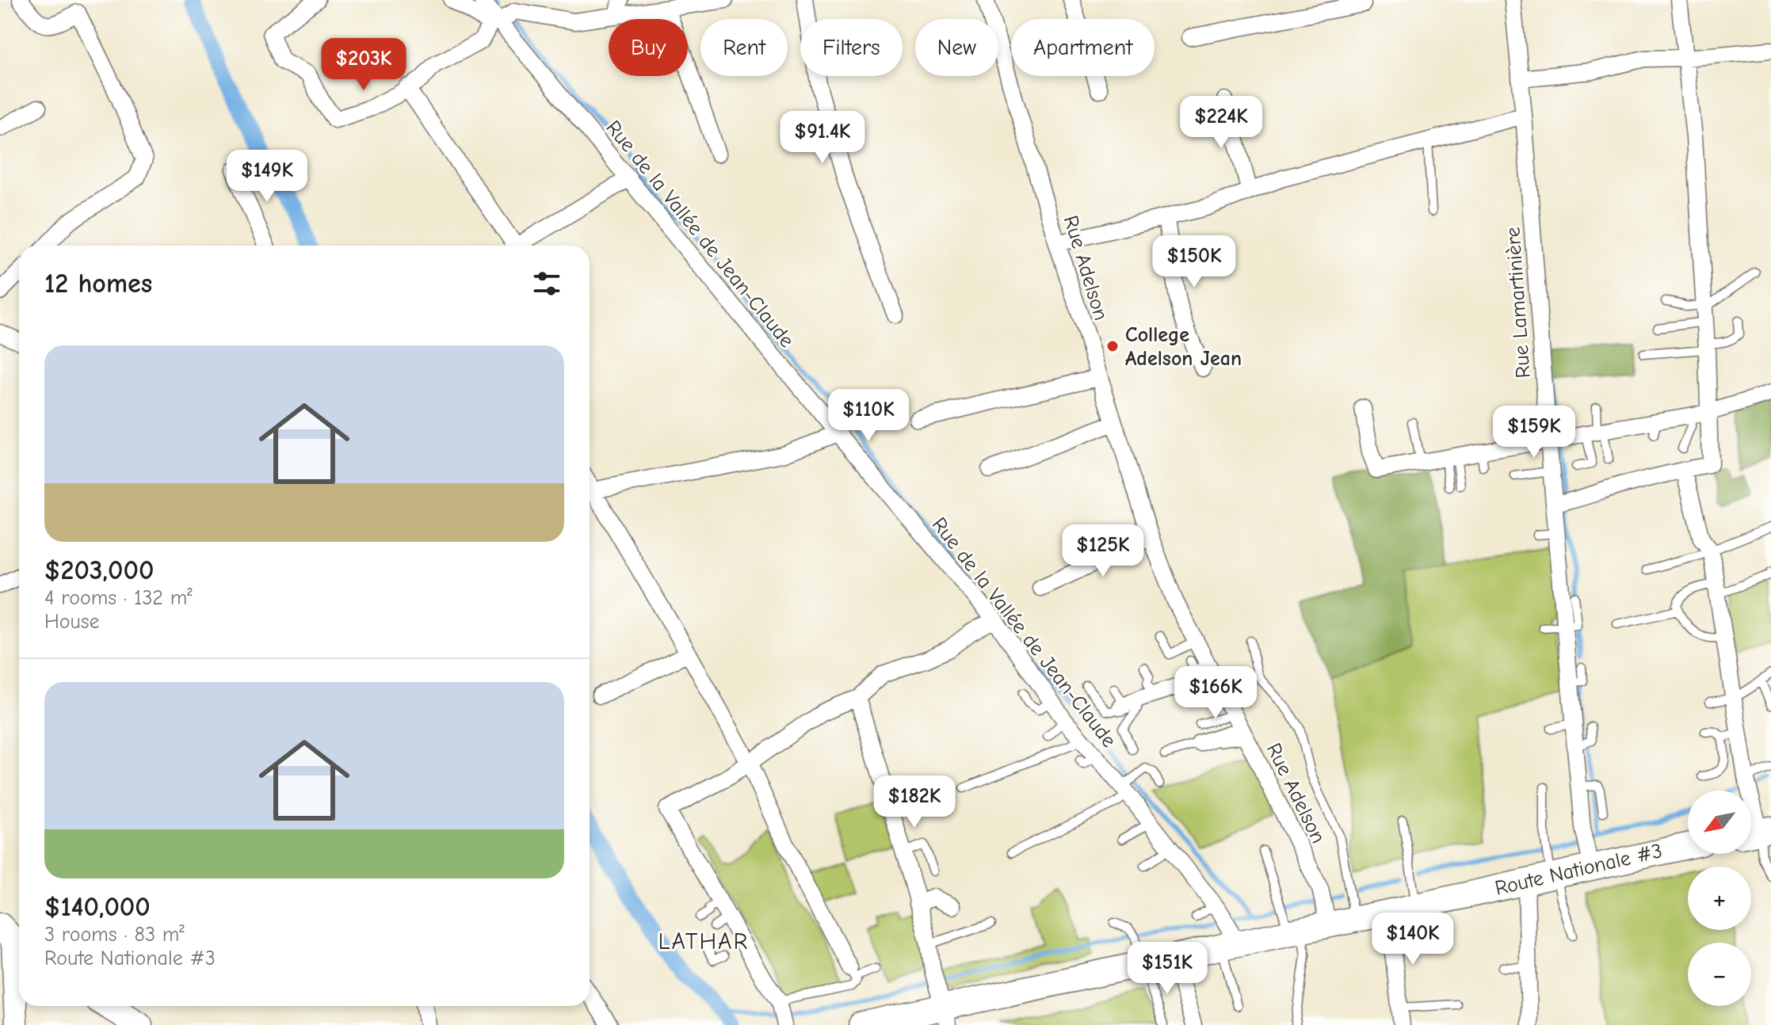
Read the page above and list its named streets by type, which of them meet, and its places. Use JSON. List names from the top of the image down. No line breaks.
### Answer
{"streets":{"main road":["Route Nationale #3"],"street":["Rue de la Vallée de Jean-Claude","Rue Adelson","Rue Lamartinière"]},"crossings":[["Rue de la Vallée de Jean-Claude","Route Nationale #3"],["Rue Adelson","Route Nationale #3"],["Rue Lamartinière","Route Nationale #3"]],"districts":["LATHAR"],"places":["College Adelson Jean"],"north":"bottom left","page":{"chip":["Buy","Rent","Filters","New","Apartment"],"price":["$203K","$224K","$91.4K","$149K","$150K","$110K","$159K","$125K","$166K","$182K","$140K","$151K"],"heading":"12 homes","list":[{"name":"$203,000","note":"4 rooms · 132 m² · House"},{"name":"$140,000","note":"3 rooms · 83 m² · Route Nationale #3"}],"map_buttons":["+","−"]}}
